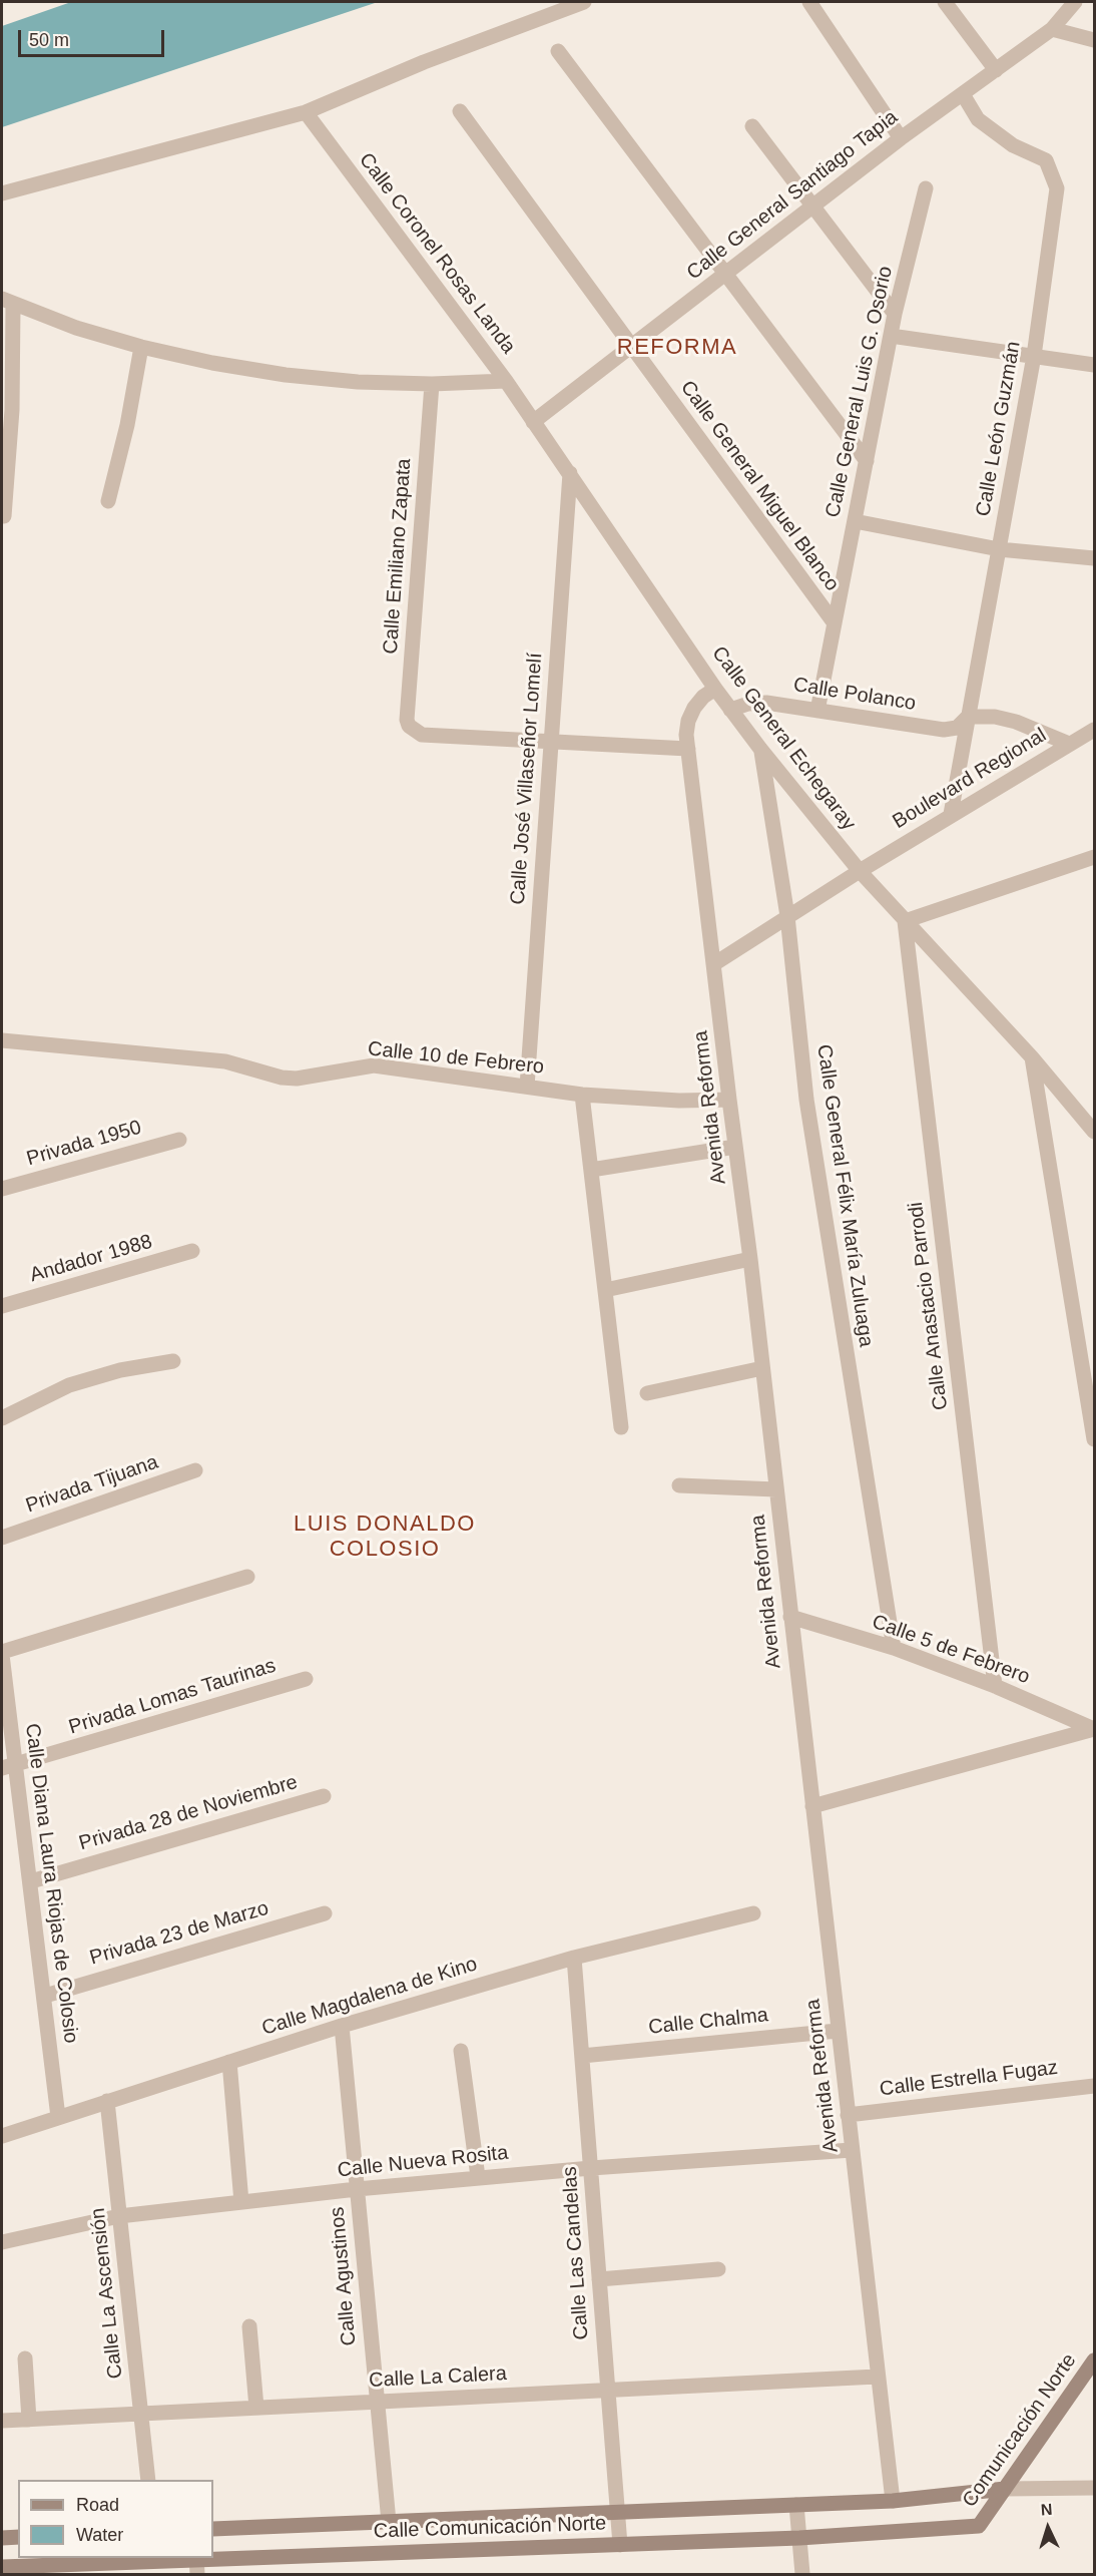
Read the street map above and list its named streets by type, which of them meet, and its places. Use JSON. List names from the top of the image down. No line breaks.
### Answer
{"streets":{"street":["Calle General Santiago Tapia","Calle Coronel Rosas Landa","Calle General Luis G. Osorio","Calle León Guzmán","Calle General Miguel Blanco","Calle Emiliano Zapata","Calle Polanco","Calle General Echegaray","Calle José Villaseñor Lomelí","Boulevard Regional","Calle 10 de Febrero","Avenida Reforma","Privada 1950","Calle General Félix María Zuluaga","Andador 1988","Calle Anastacio Parrodi","Privada Tijuana","Calle 5 de Febrero","Privada Lomas Taurinas","Privada 28 de Noviembre","Calle Diana Laura Riojas de Colosio","Privada 23 de Marzo","Calle Magdalena de Kino","Calle Chalma","Calle Estrella Fugaz","Calle Nueva Rosita","Calle Las Candelas","Calle Agustinos","Calle La Ascensión","Calle La Calera","Comunicación Norte","Calle Comunicación Norte"]},"crossings":[["Calle General Santiago Tapia","Calle Coronel Rosas Landa"],["Calle General Santiago Tapia","Calle León Guzmán"],["Calle General Santiago Tapia","Calle General Miguel Blanco"],["Calle General Santiago Tapia","Calle General Echegaray"],["Calle Coronel Rosas Landa","Calle General Echegaray"],["Calle General Luis G. Osorio","Calle General Miguel Blanco"],["Calle General Luis G. Osorio","Calle Polanco"],["Calle León Guzmán","Calle Polanco"],["Calle León Guzmán","Boulevard Regional"],["Calle Emiliano Zapata","Calle José Villaseñor Lomelí"],["Calle Polanco","Calle General Echegaray"],["Calle General Echegaray","Calle José Villaseñor Lomelí"],["Calle General Echegaray","Boulevard Regional"],["Calle General Echegaray","Avenida Reforma"],["Calle General Echegaray","Calle General Félix María Zuluaga"],["Calle General Echegaray","Calle Anastacio Parrodi"],["Calle José Villaseñor Lomelí","Calle 10 de Febrero"],["Boulevard Regional","Avenida Reforma"],["Boulevard Regional","Calle General Félix María Zuluaga"],["Calle 10 de Febrero","Avenida Reforma"],["Avenida Reforma","Calle 5 de Febrero"],["Avenida Reforma","Calle Chalma"],["Avenida Reforma","Calle Estrella Fugaz"],["Avenida Reforma","Calle Nueva Rosita"],["Avenida Reforma","Calle La Calera"],["Avenida Reforma","Calle Comunicación Norte"],["Calle General Félix María Zuluaga","Calle 5 de Febrero"],["Calle Anastacio Parrodi","Calle 5 de Febrero"],["Privada Lomas Taurinas","Calle Diana Laura Riojas de Colosio"],["Privada 28 de Noviembre","Calle Diana Laura Riojas de Colosio"],["Calle Diana Laura Riojas de Colosio","Privada 23 de Marzo"],["Calle Diana Laura Riojas de Colosio","Calle Magdalena de Kino"],["Calle Magdalena de Kino","Calle Las Candelas"],["Calle Magdalena de Kino","Calle Agustinos"],["Calle Magdalena de Kino","Calle La Ascensión"],["Calle Chalma","Calle Las Candelas"],["Calle Nueva Rosita","Calle Las Candelas"],["Calle Nueva Rosita","Calle Agustinos"],["Calle Nueva Rosita","Calle La Ascensión"],["Calle Las Candelas","Calle La Calera"],["Calle Las Candelas","Calle Comunicación Norte"],["Calle Agustinos","Calle La Calera"],["Calle Agustinos","Calle Comunicación Norte"],["Calle La Ascensión","Calle La Calera"],["Comunicación Norte","Calle Comunicación Norte"]],"districts":["REFORMA","LUIS DONALDO COLOSIO"],"legend":["Road","Water"],"scale_bar":"50 m","north":"top"}
